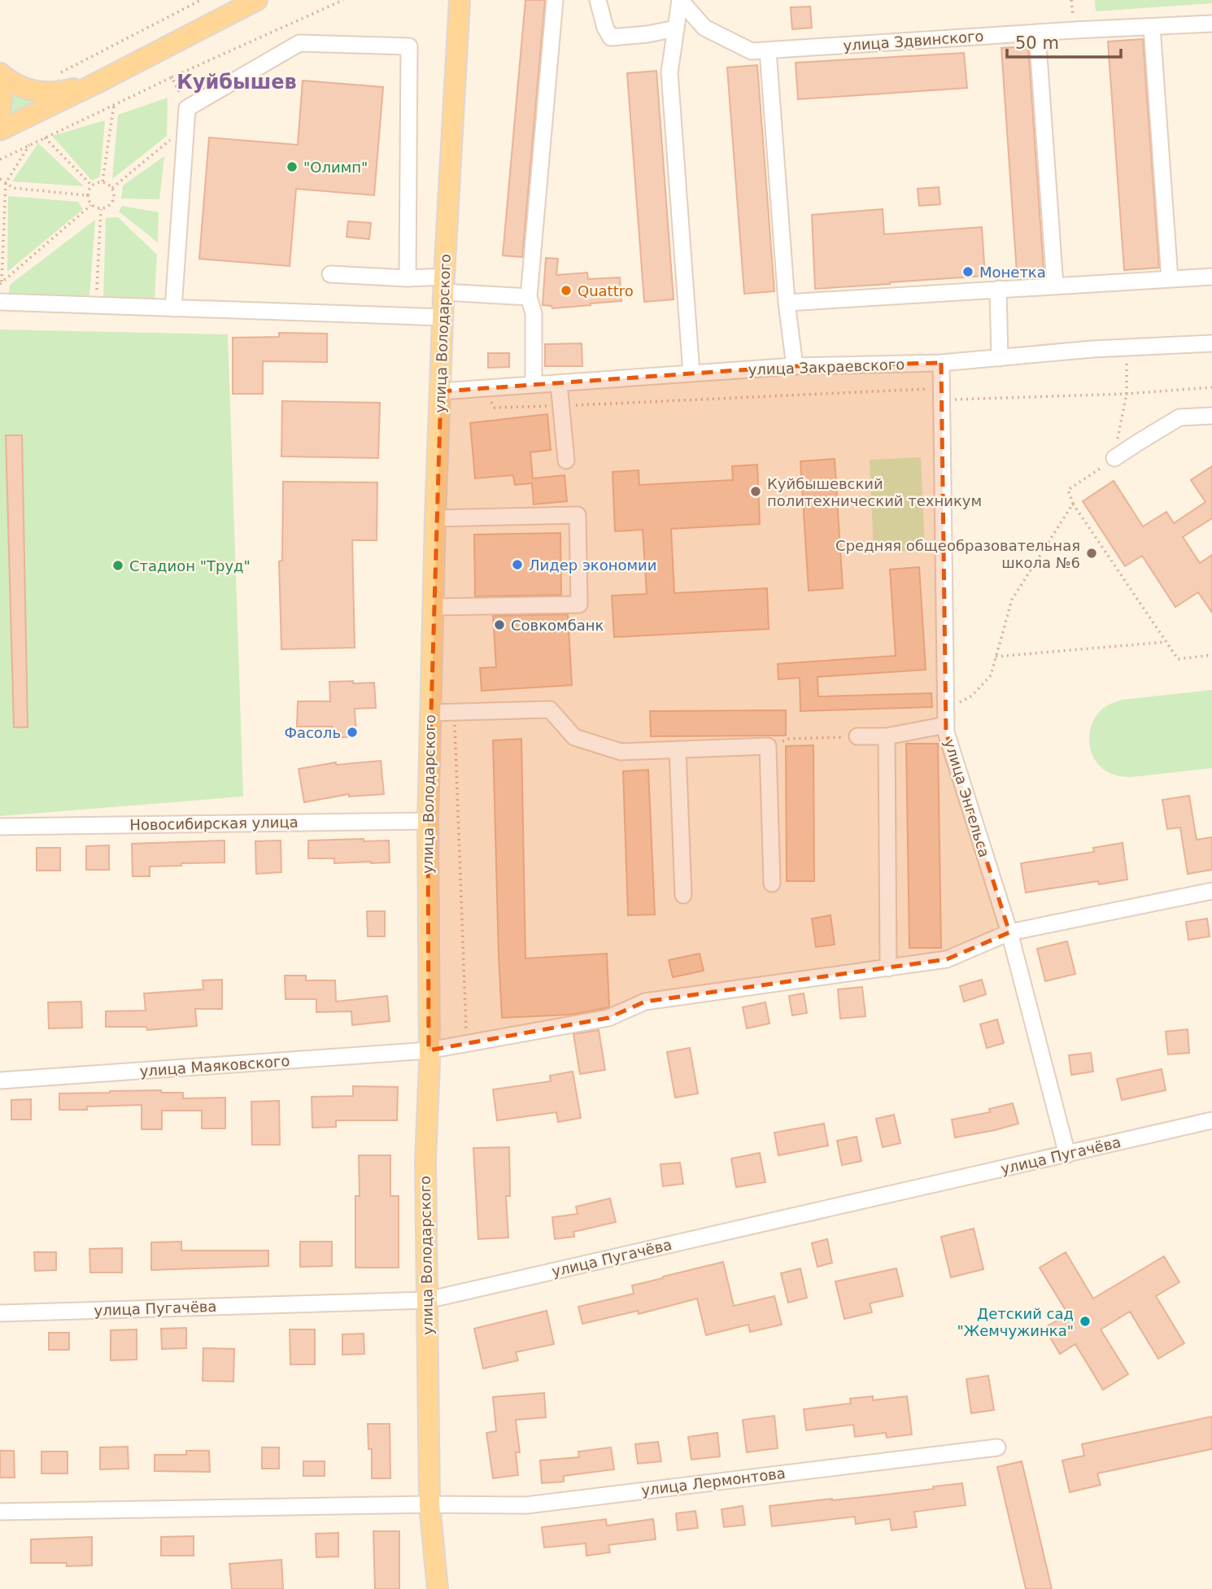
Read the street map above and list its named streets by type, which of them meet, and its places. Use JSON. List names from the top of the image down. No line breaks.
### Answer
{"streets":{"main road":["улица Володарского"],"street":["улица Здвинского","улица Закраевского","улица Энгельса","Новосибирская улица","улица Маяковского","улица Пугачёва","улица Лермонтова"]},"crossings":[["улица Володарского","улица Закраевского"],["улица Володарского","Новосибирская улица"],["улица Володарского","улица Маяковского"],["улица Володарского","улица Пугачёва"],["улица Володарского","улица Лермонтова"],["улица Закраевского","улица Энгельса"],["улица Энгельса","улица Маяковского"],["улица Энгельса","улица Пугачёва"]],"districts":["Куйбышев"],"places":["\"Олимп\"","Монетка","Quattro","Куйбышевский политехнический техникум","Средняя общеобразовательная школа №6","Лидер экономии","Стадион \"Труд\"","Совкомбанк","Фасоль","Детский сад \"Жемчужинка\""],"scale_bar":"50 m"}
